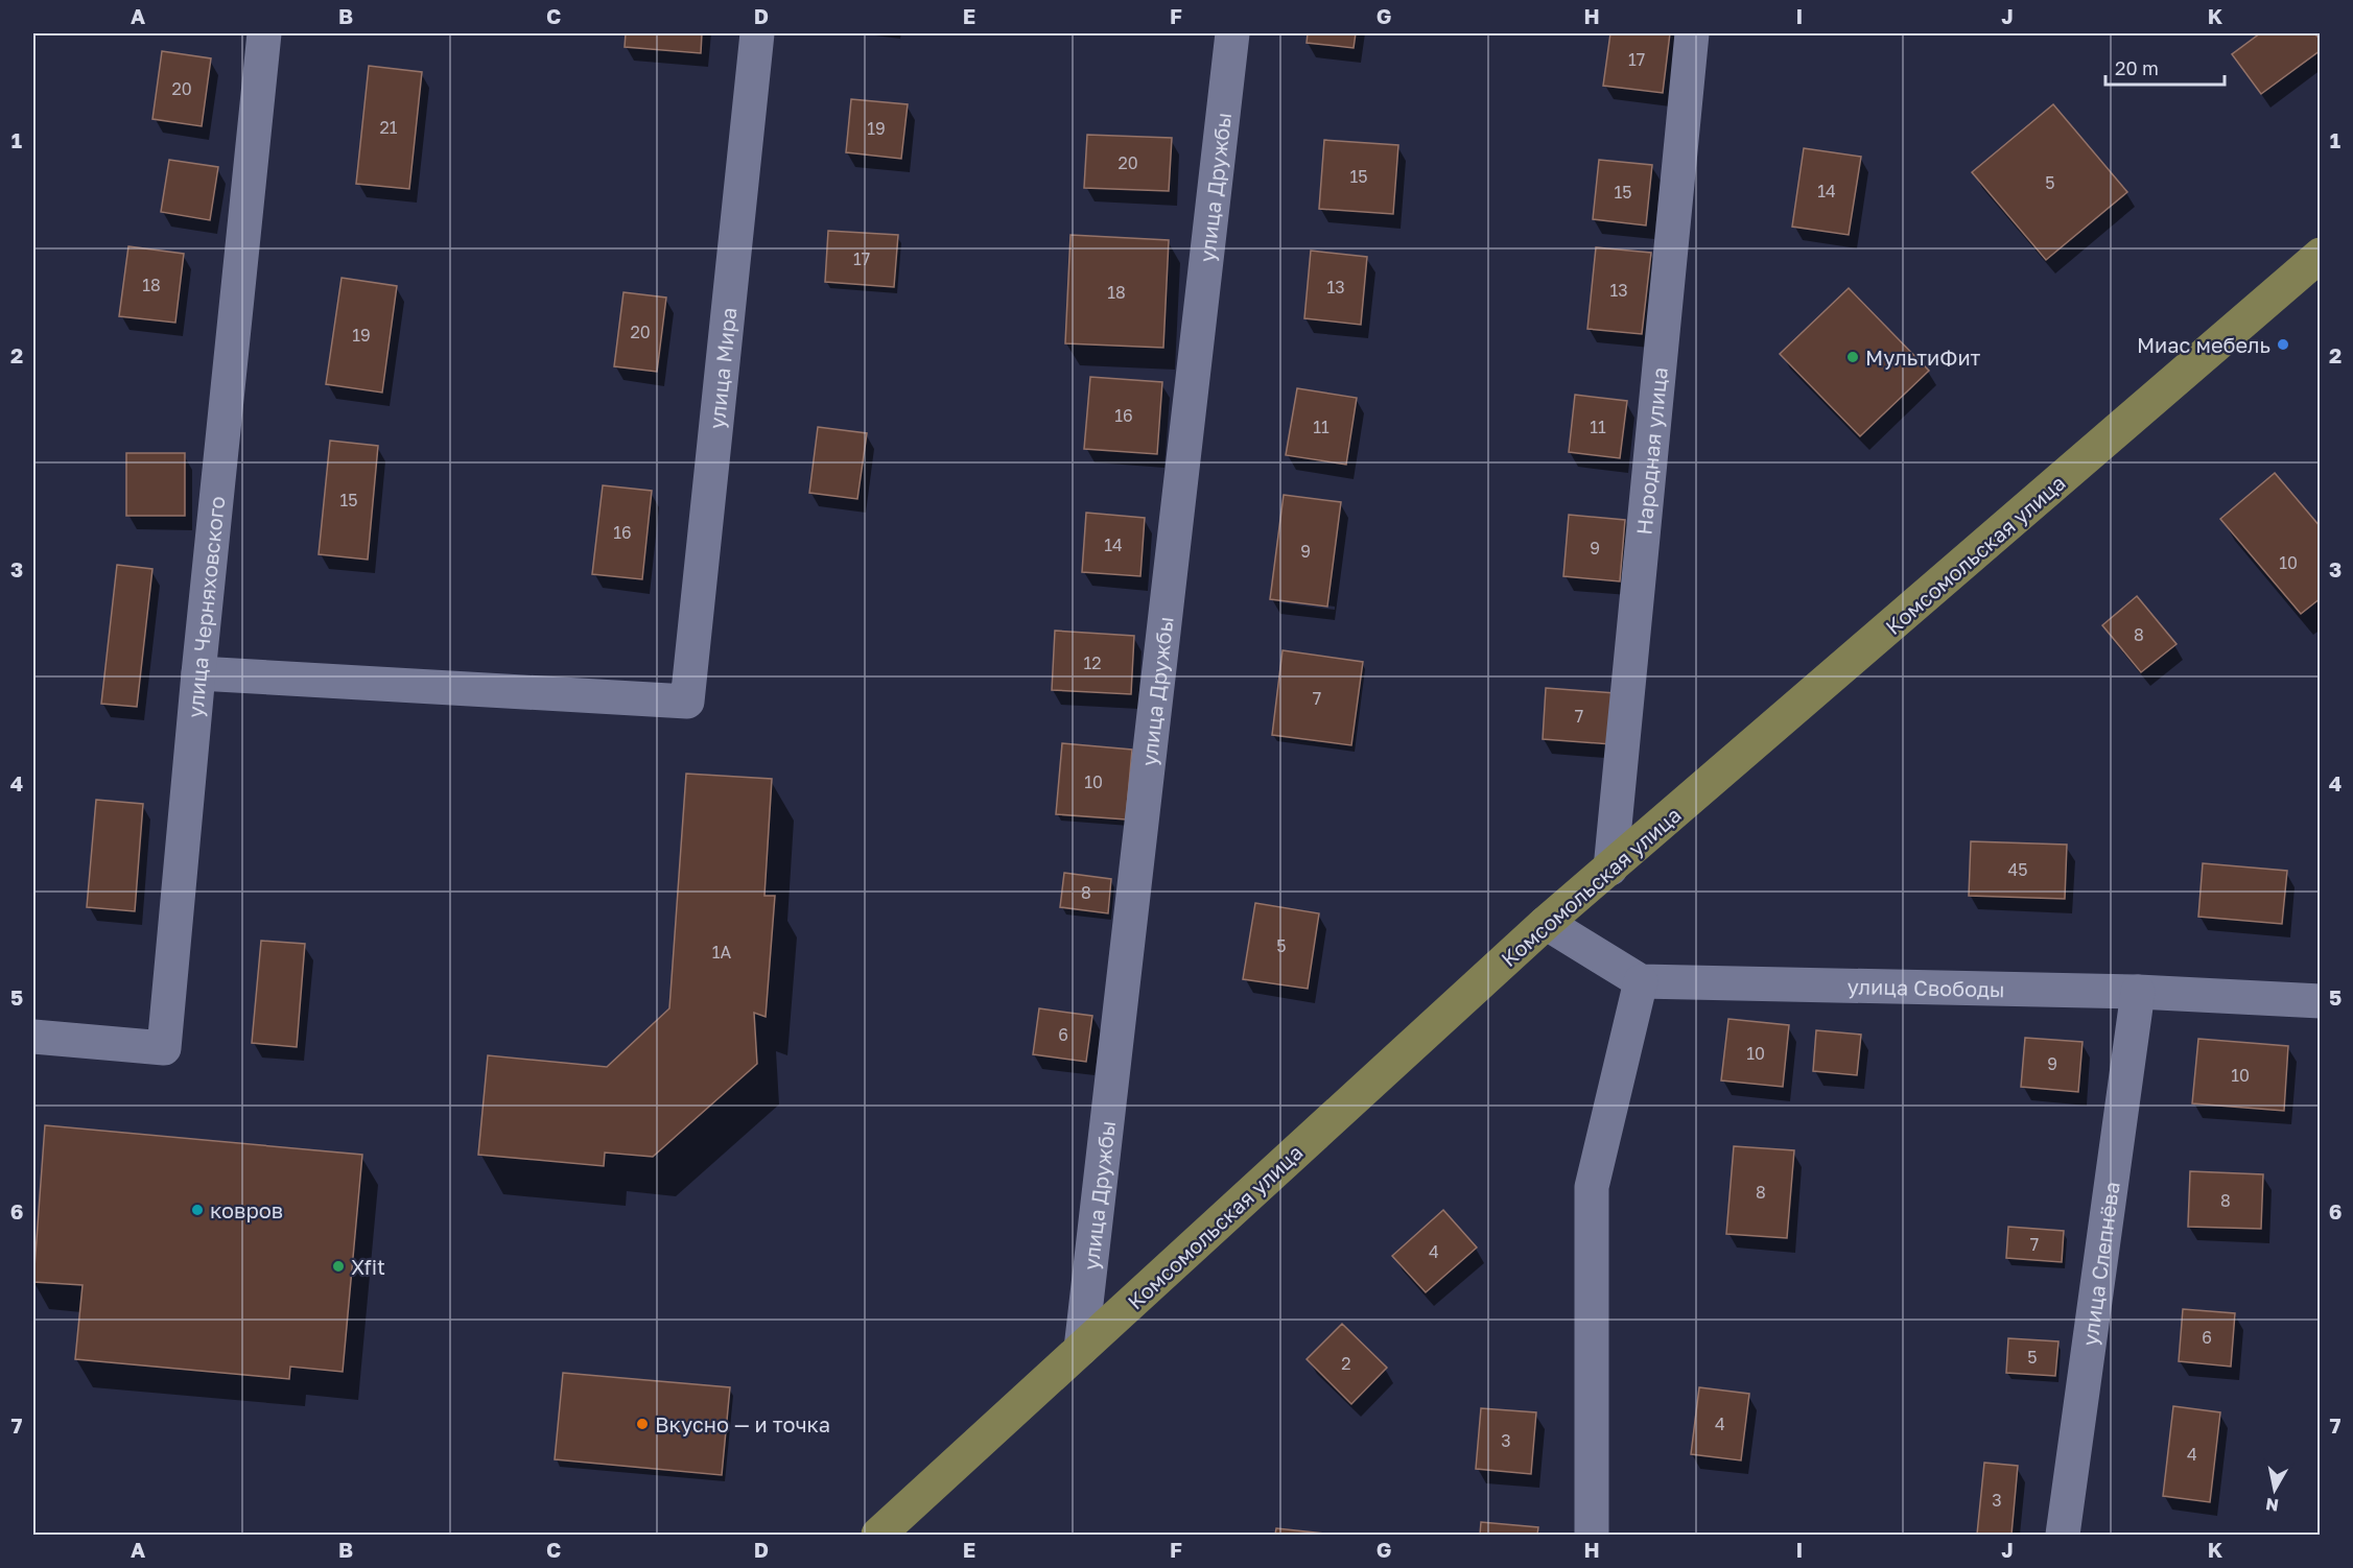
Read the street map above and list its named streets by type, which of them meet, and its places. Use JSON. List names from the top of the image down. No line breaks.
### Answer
{"streets":{"main road":["Комсомольская улица"],"street":["улица Дружбы","улица Мира","Народная улица","улица Черняховского","улица Свободы","улица Слепнёва"]},"crossings":[["улица Дружбы","Комсомольская улица"],["улица Мира","улица Черняховского"],["Народная улица","Комсомольская улица"],["улица Свободы","улица Слепнёва"]],"places":["Миас мебель","МультиФит","ковров","Xfit","Вкусно — и точка"],"house_numbers":["17","20","21","19","20","15","5","14","15","17","18","13","13","18","20","19","16","11","11","15","16","14","9","9","10","8","12","7","7","10","45","8","5","1А","6","10","9","10","8","8","7","4","6","5","2","4","3","4","3"],"scale_bar":"20 m","north":"bottom","grid":{"columns":["A","B","C","D","E","F","G","H","I","J","K"],"rows":["1","2","3","4","5","6","7"]}}
